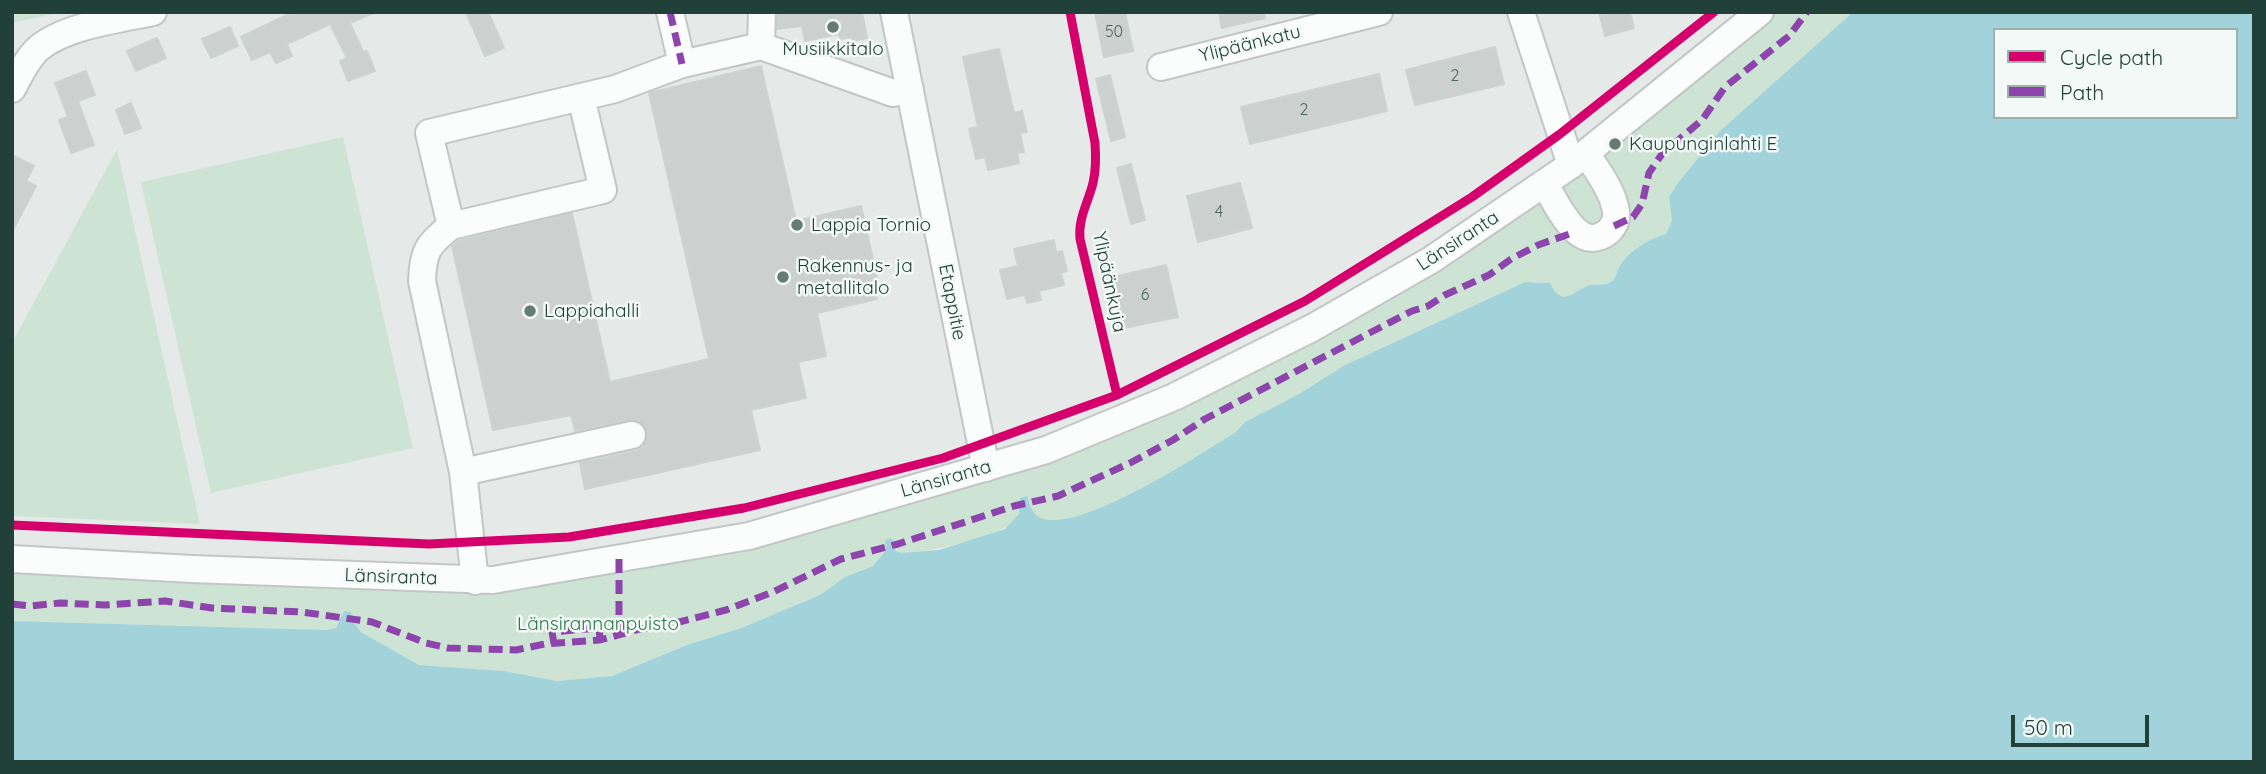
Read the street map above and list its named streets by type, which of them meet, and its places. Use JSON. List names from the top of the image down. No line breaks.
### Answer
{"streets":{"street":["Ylipäänkatu","Länsiranta","Etappitie"],"cycle path":["Ylipäänkuja"]},"crossings":[["Länsiranta","Etappitie"]],"parks":["Länsirannanpuisto"],"places":["Musiikkitalo","Kaupunginlahti E","Lappia Tornio","Rakennus- ja metallitalo","Lappiahalli"],"house_numbers":["50","2","2","4","6"],"legend":["Cycle path","Path"],"scale_bar":"50 m"}
